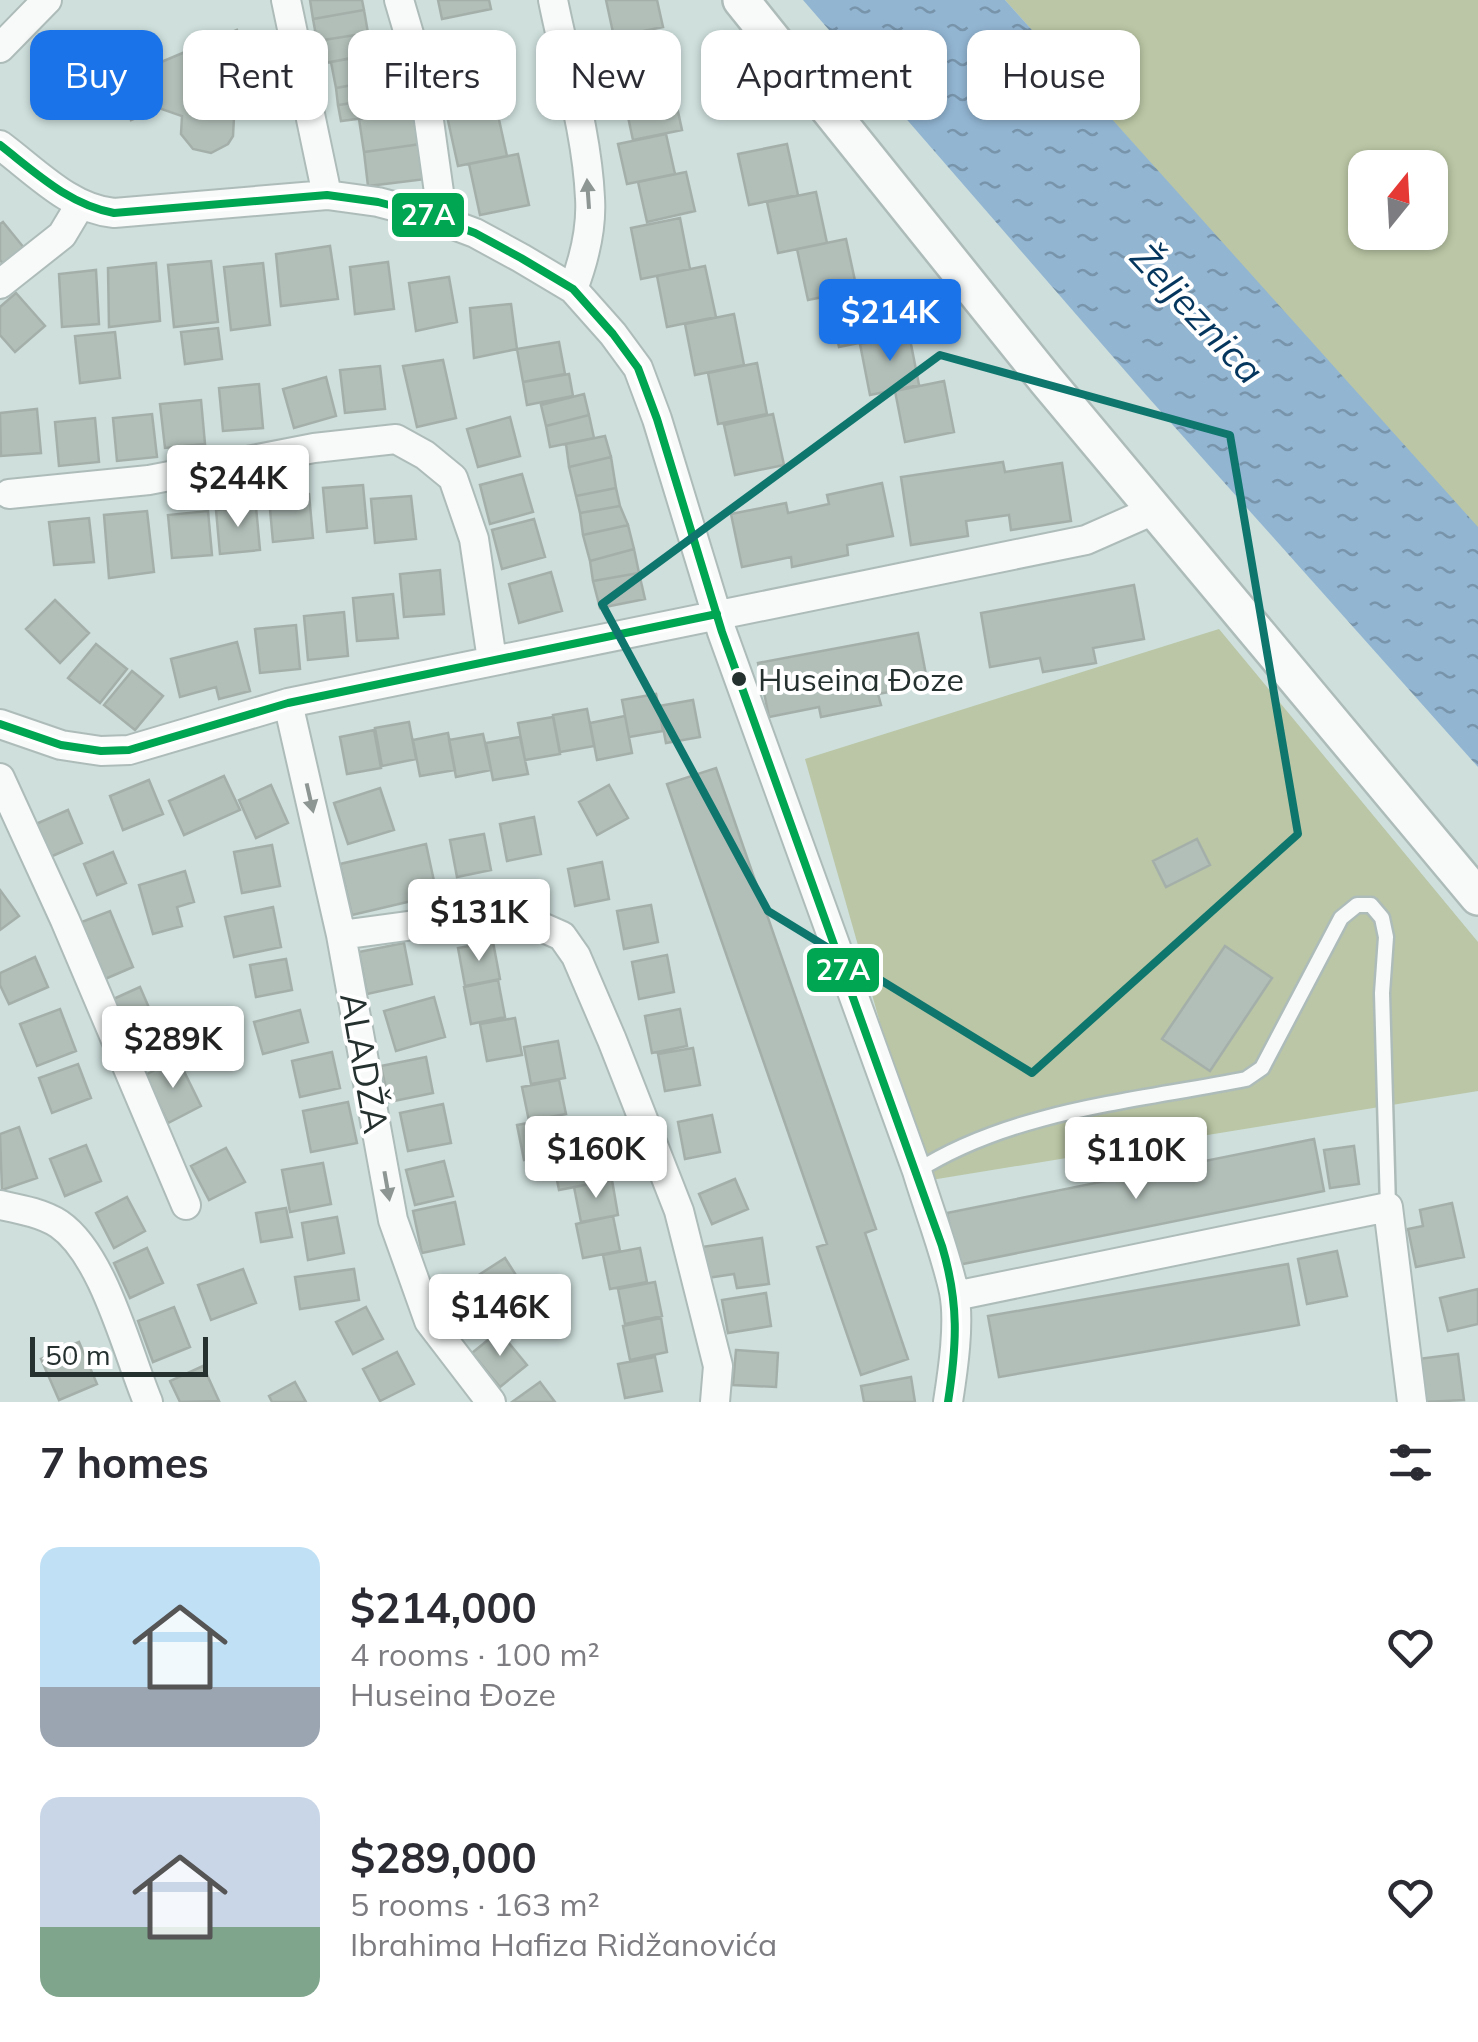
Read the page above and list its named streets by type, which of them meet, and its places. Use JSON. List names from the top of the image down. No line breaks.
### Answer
{"streets":{"street":["ALADŽA"]},"one_way":["ALADŽA"],"water":["Željeznica"],"places":["Huseina Đoze"],"lines":["transit line 27A"],"scale_bar":"50 m","north":"top","page":{"chip":["Buy","Rent","Filters","New","Apartment","House"],"price":["$214K","$244K","$131K","$289K","$160K","$110K","$146K"],"scale":"50 m","heading":"7 homes","list":[{"name":"$214,000","note":"4 rooms · 100 m² · Huseina Đoze"},{"name":"$289,000","note":"5 rooms · 163 m² · Ibrahima Hafiza Ridžanovića"}]}}
